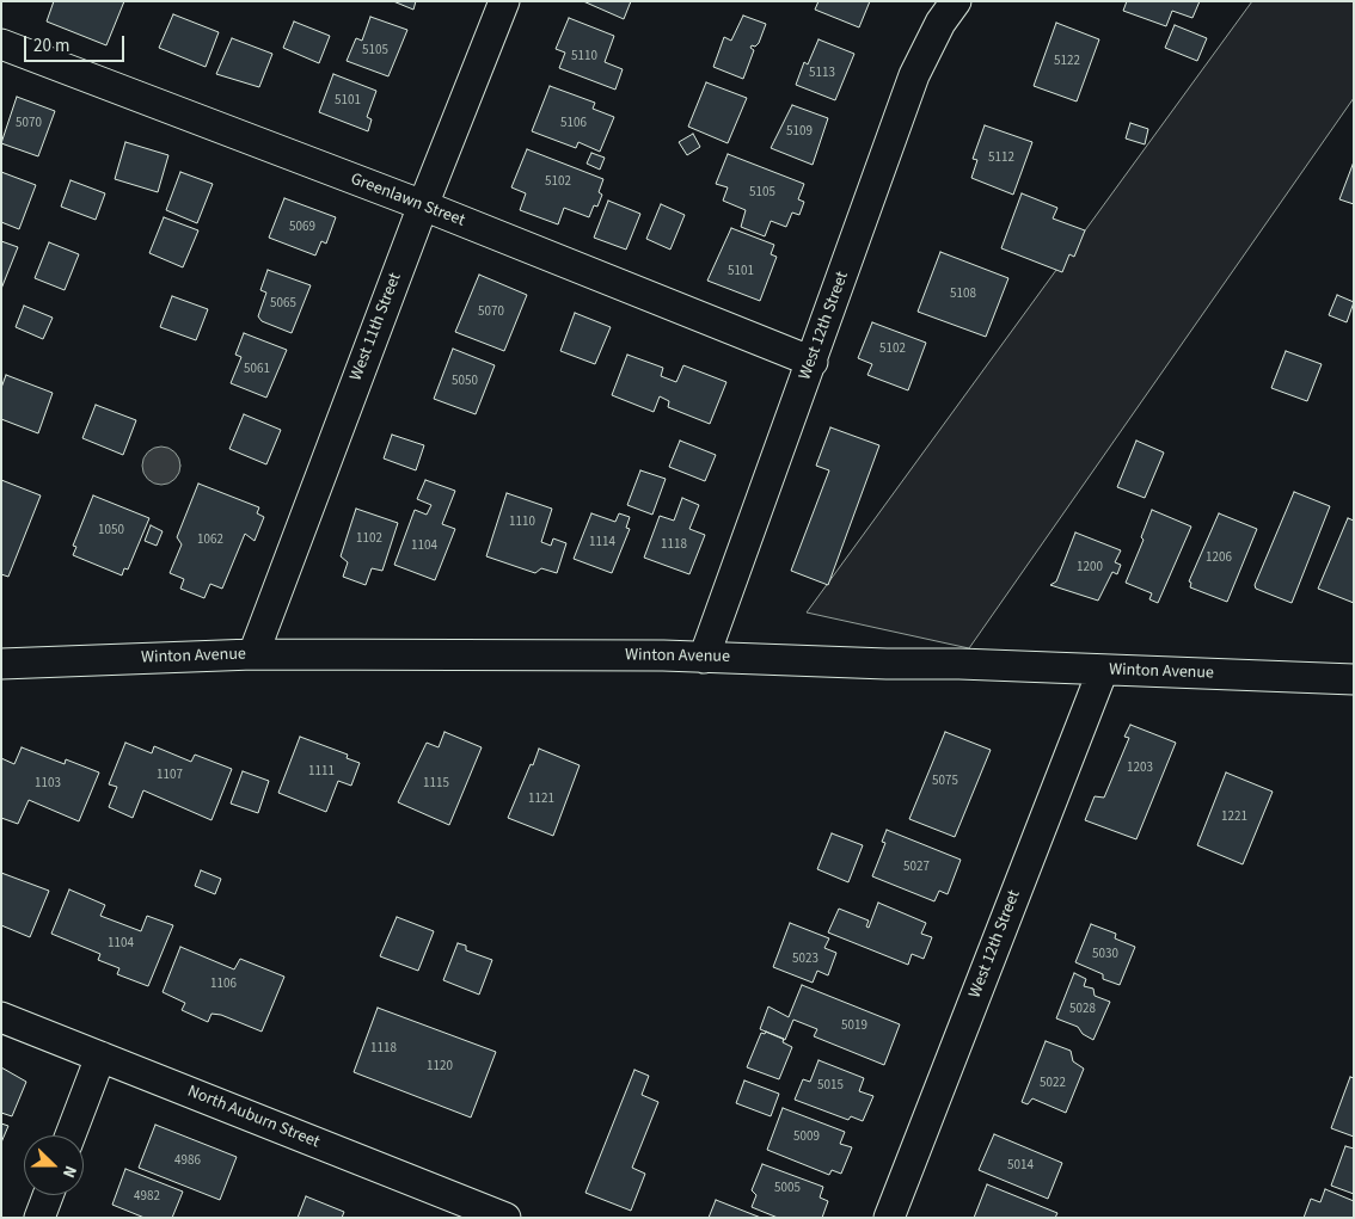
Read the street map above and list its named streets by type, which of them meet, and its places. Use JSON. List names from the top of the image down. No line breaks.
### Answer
{"streets":{"street":["Greenlawn Street","West 12th Street","West 11th Street","Winton Avenue","North Auburn Street"]},"crossings":[["Greenlawn Street","West 12th Street"],["Greenlawn Street","West 11th Street"],["West 12th Street","Winton Avenue"],["West 11th Street","Winton Avenue"]],"house_numbers":["5105","5110","5122","5113","5101","5070","5106","5109","5112","5102","5105","5069","5101","5108","5065","5070","5102","5061","5050","1110","1050","1102","1062","1114","1118","1104","1206","1200","1203","1111","1107","5075","1103","1115","1121","1221","5027","1104","5030","5023","1106","5028","5019","1118","1120","5022","5015","5009","4986","5014","5005","4982"],"scale_bar":"20 m","north":"right"}
